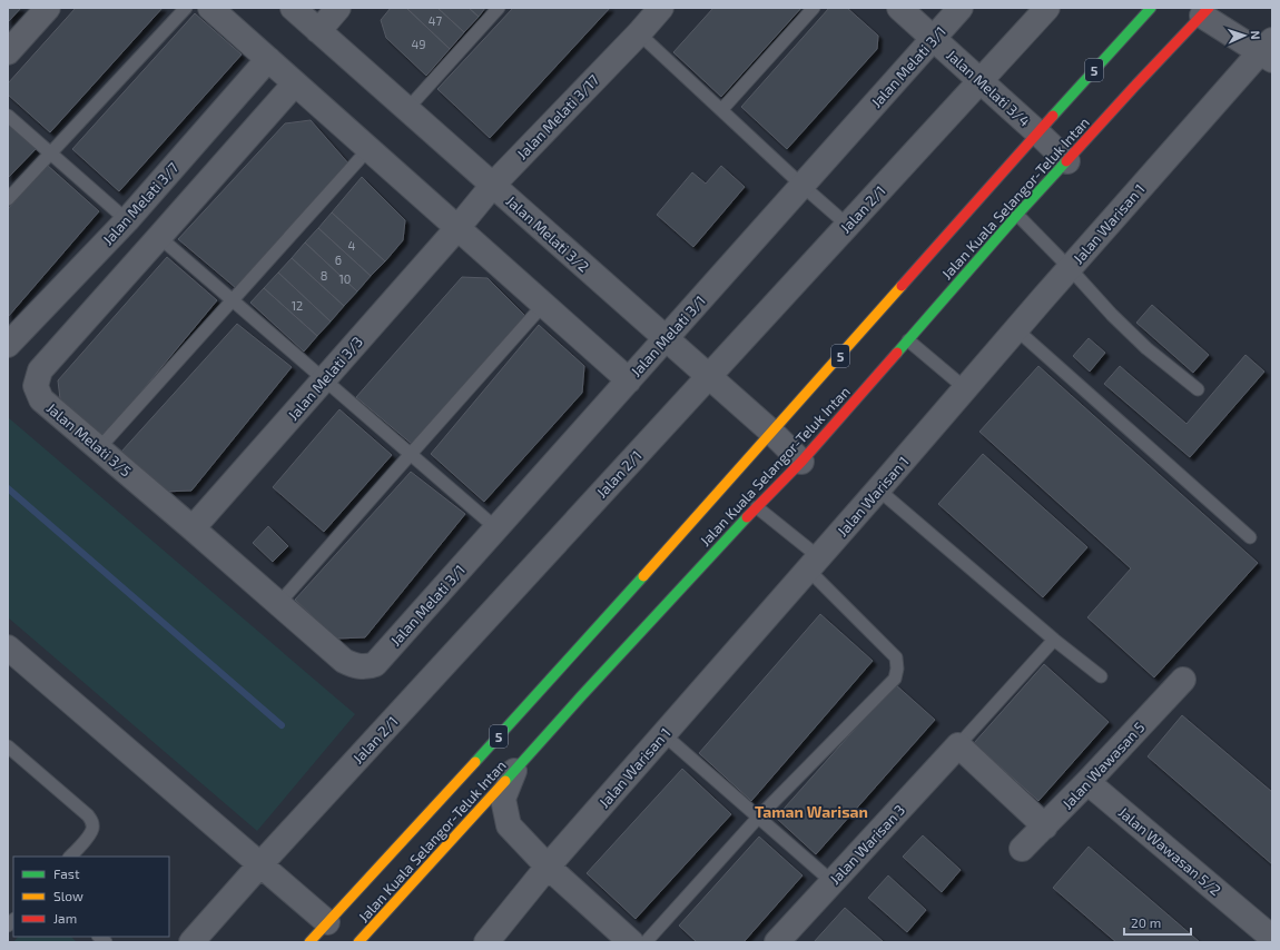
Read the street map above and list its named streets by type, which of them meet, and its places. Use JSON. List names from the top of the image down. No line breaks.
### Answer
{"streets":{"highway":["5","Jalan Kuala Selangor-Teluk Intan"],"street":["Jalan Melati 3/1","Jalan Melati 3/4","Jalan Melati 3/17","Jalan Melati 3/7","Jalan 2/1","Jalan Warisan 1","Jalan Melati 3/2","Jalan Melati 3/3","Jalan Melati 3/5","Jalan Wawasan 5","Jalan Warisan 3","Jalan Wawasan 5/2"]},"crossings":[["Jalan Melati 3/1","Jalan Melati 3/4"],["Jalan Melati 3/1","Jalan Melati 3/2"],["Jalan Melati 3/1","Jalan Melati 3/5"],["Jalan Melati 3/4","Jalan Kuala Selangor-Teluk Intan"],["Jalan Melati 3/4","Jalan 2/1"],["Jalan Melati 3/17","Jalan Melati 3/2"],["Jalan Melati 3/17","Jalan Melati 3/3"],["Jalan Kuala Selangor-Teluk Intan","Jalan Melati 3/2"],["Jalan 2/1","Jalan Melati 3/2"],["Jalan Melati 3/3","Jalan Melati 3/5"],["Jalan Wawasan 5","Jalan Wawasan 5/2"]],"districts":["Taman Warisan"],"house_numbers":["47","49","4","6","8","10","12"],"legend":["Fast","Slow","Jam"],"scale_bar":"20 m","north":"right"}
